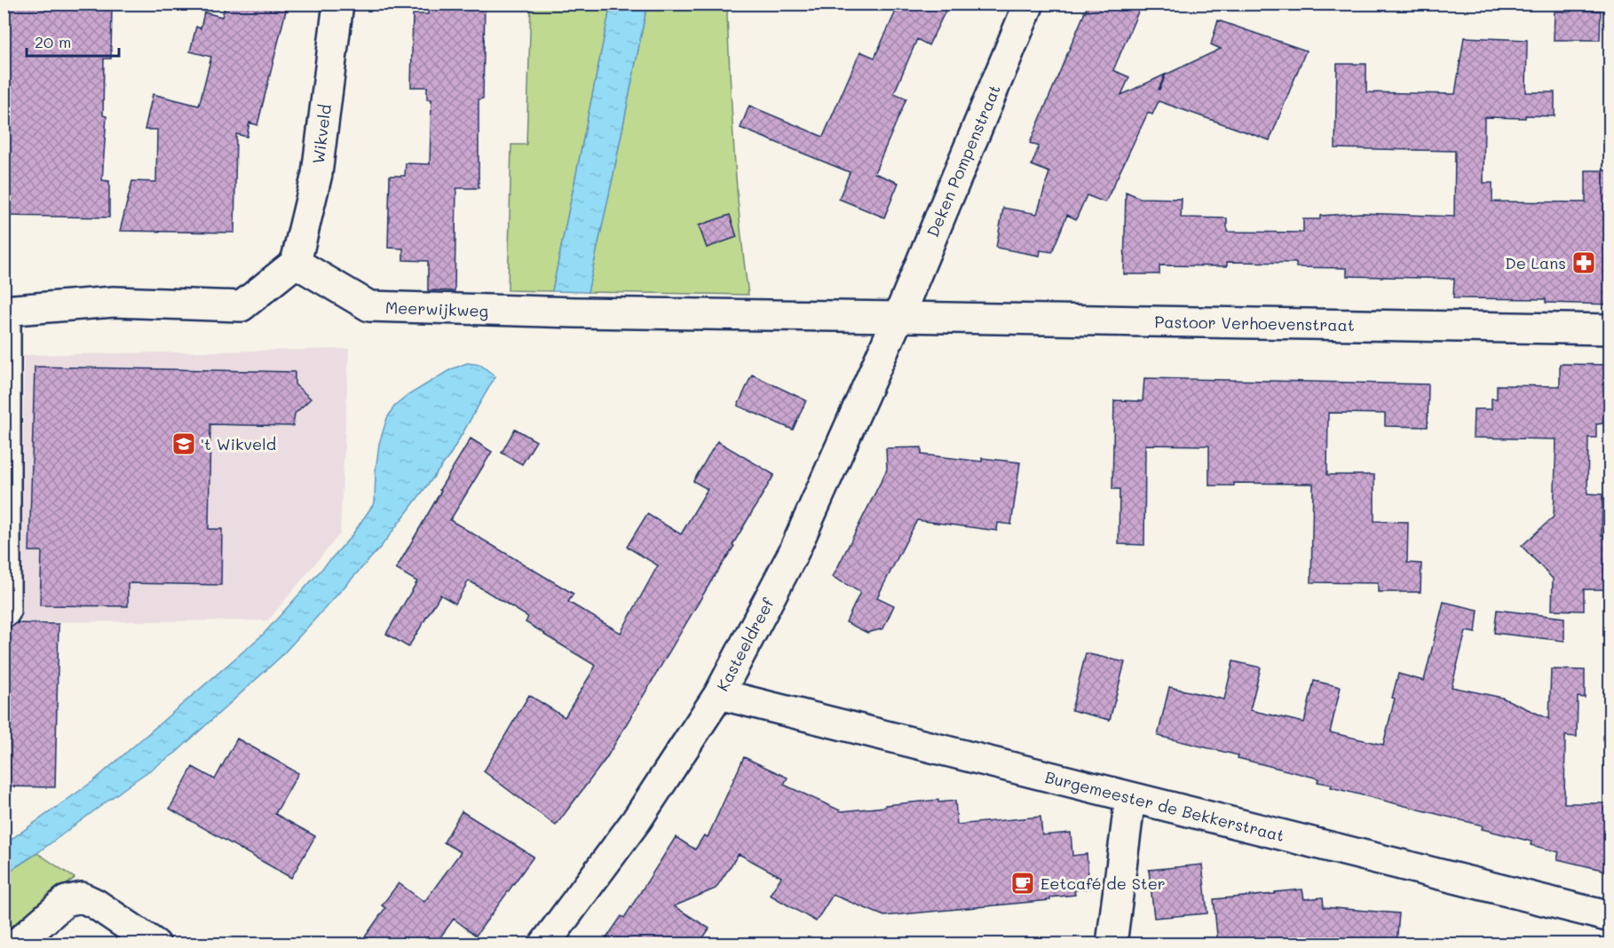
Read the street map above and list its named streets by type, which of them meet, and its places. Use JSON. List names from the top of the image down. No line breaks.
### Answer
{"streets":{"street":["Wikveld","Deken Pompenstraat","Meerwijkweg","Pastoor Verhoevenstraat","Kasteeldreef","Burgemeester de Bekkerstraat"]},"crossings":[["Wikveld","Meerwijkweg"],["Deken Pompenstraat","Meerwijkweg"],["Deken Pompenstraat","Pastoor Verhoevenstraat"],["Deken Pompenstraat","Kasteeldreef"],["Meerwijkweg","Pastoor Verhoevenstraat"],["Meerwijkweg","Kasteeldreef"],["Pastoor Verhoevenstraat","Kasteeldreef"],["Kasteeldreef","Burgemeester de Bekkerstraat"]],"places":{"pharmacy":["De Lans"],"school or university":["'t Wikveld"],"cafe":["Eetcafé de Ster"]},"scale_bar":"20 m"}
